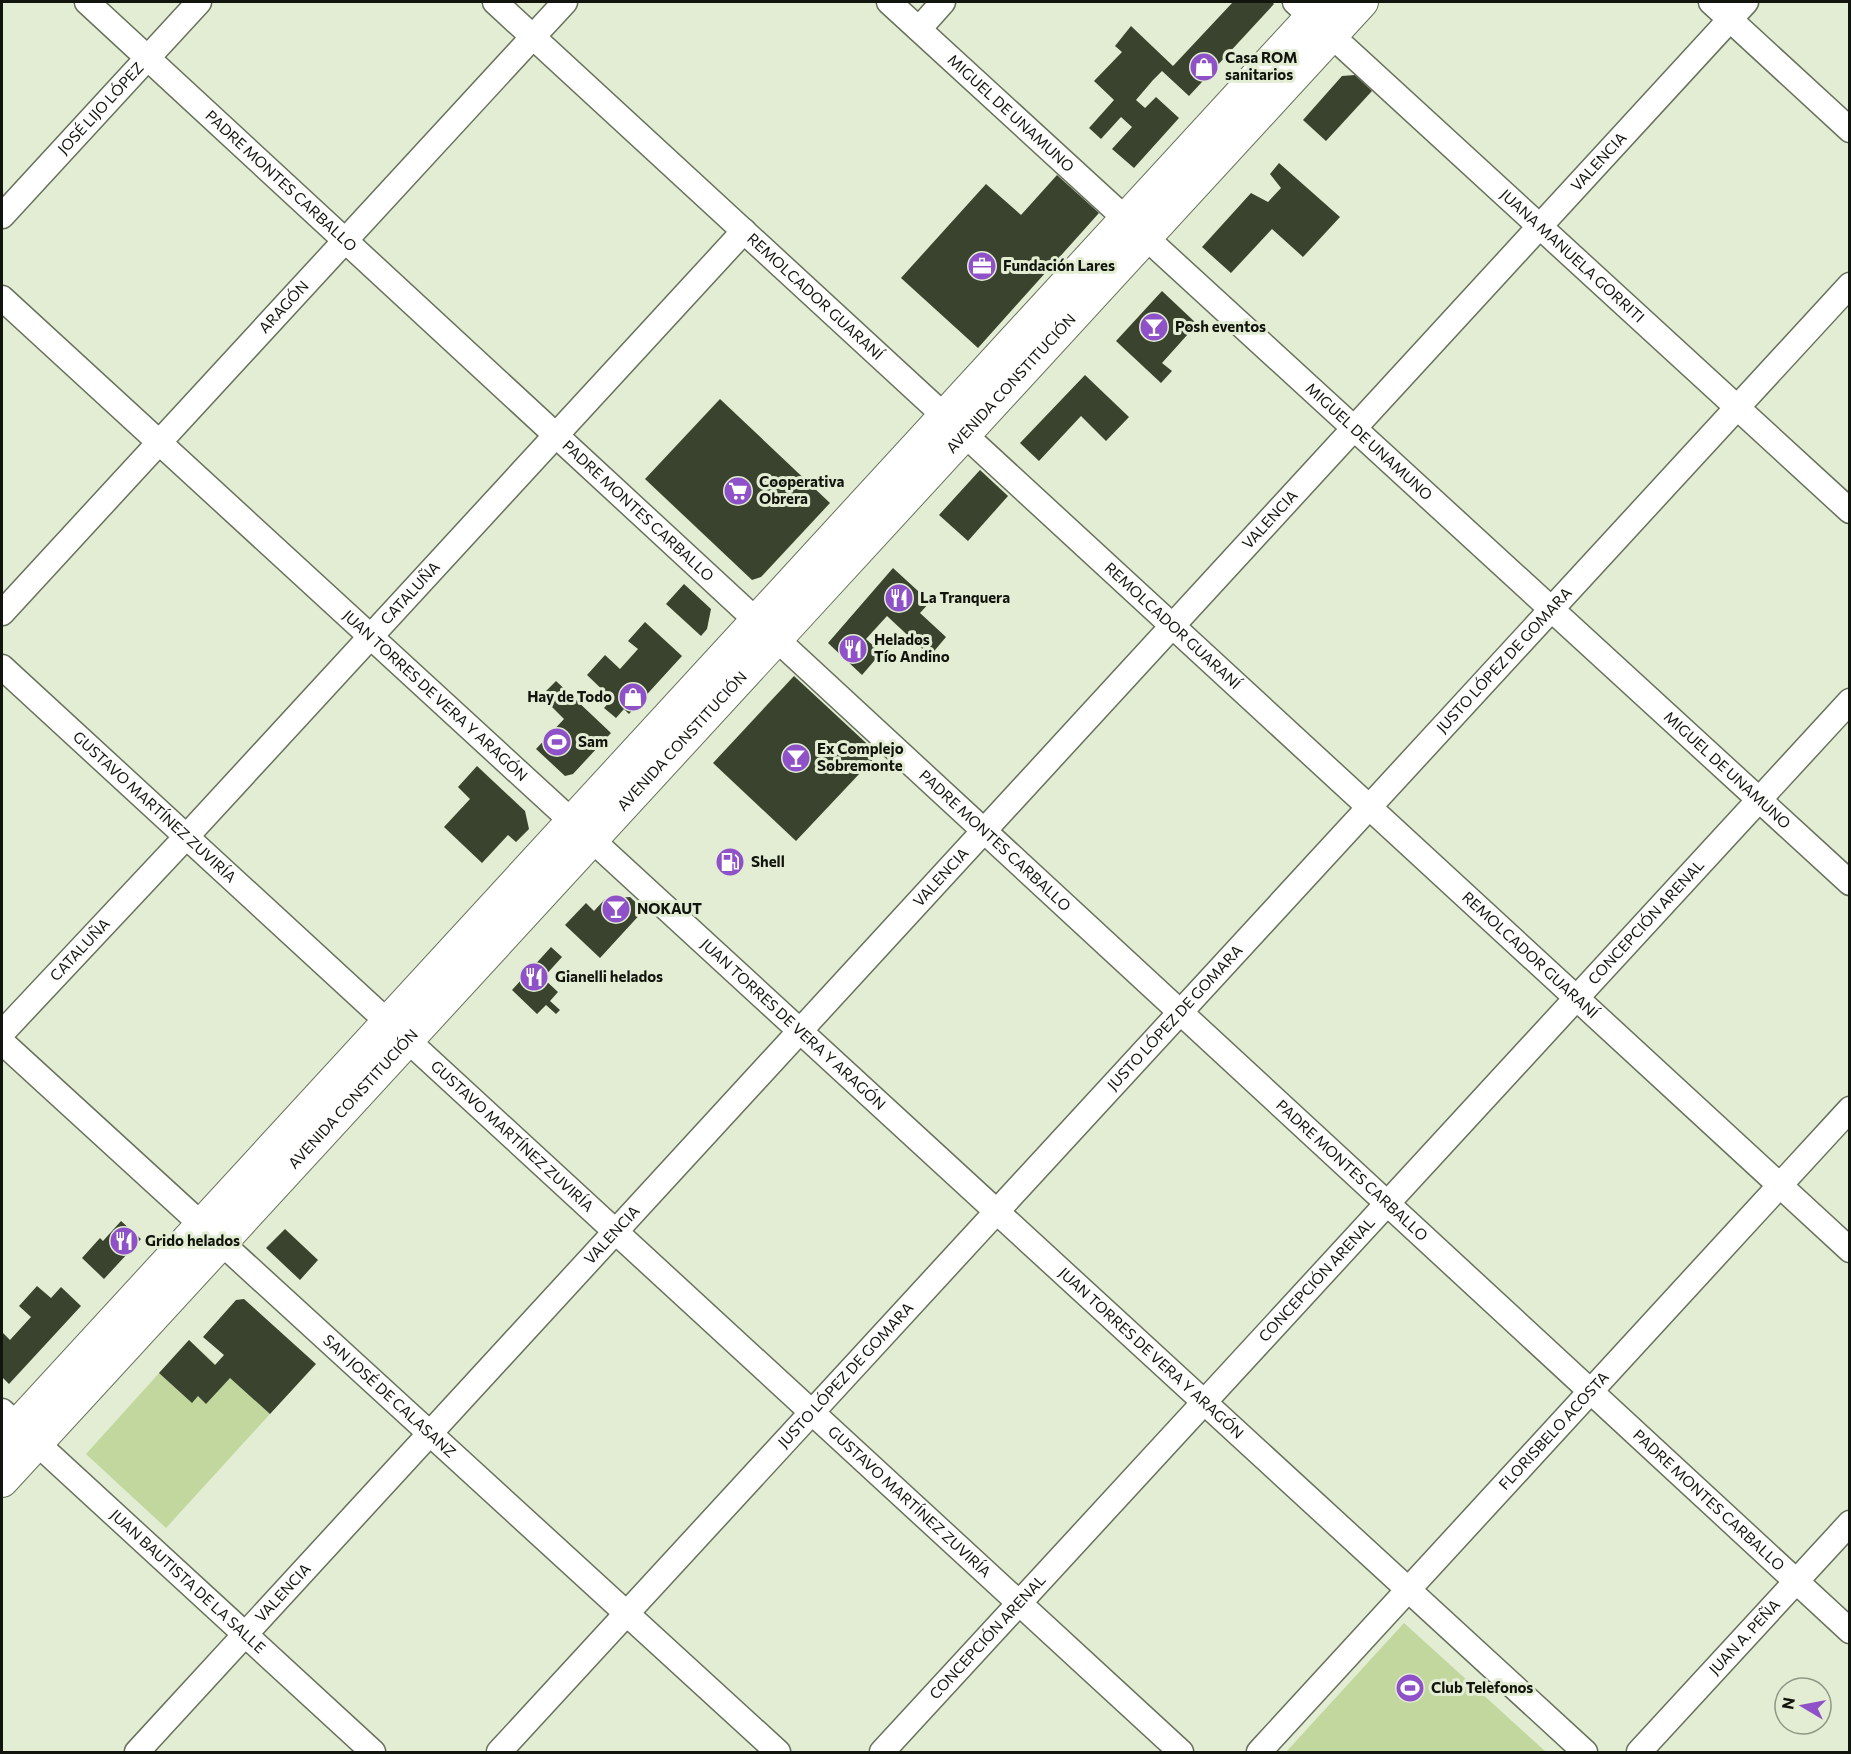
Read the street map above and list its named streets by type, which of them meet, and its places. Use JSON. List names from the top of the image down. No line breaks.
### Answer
{"streets":{"main road":["AVENIDA CONSTITUCIÓN"],"street":["JOSÉ LIJO LÓPEZ","MIGUEL DE UNAMUNO","VALENCIA","PADRE MONTES CARBALLO","JUANA MANUELA GORRITI","REMOLCADOR GUARANÍ","ARAGÓN","CATALUÑA","JUSTO LÓPEZ DE GOMARA","JUAN TORRES DE VERA Y ARAGÓN","GUSTAVO MARTÍNEZ ZUVIRÍA","CONCEPCIÓN ARENAL","SAN JOSÉ DE CALASANZ","FLORISBELO ACOSTA","JUAN BAUTISTA DE LA SALLE","JUAN A. PEÑA"]},"crossings":[["JOSÉ LIJO LÓPEZ","PADRE MONTES CARBALLO"],["MIGUEL DE UNAMUNO","VALENCIA"],["MIGUEL DE UNAMUNO","AVENIDA CONSTITUCIÓN"],["MIGUEL DE UNAMUNO","JUSTO LÓPEZ DE GOMARA"],["MIGUEL DE UNAMUNO","CONCEPCIÓN ARENAL"],["VALENCIA","PADRE MONTES CARBALLO"],["VALENCIA","JUANA MANUELA GORRITI"],["VALENCIA","REMOLCADOR GUARANÍ"],["VALENCIA","JUAN TORRES DE VERA Y ARAGÓN"],["VALENCIA","GUSTAVO MARTÍNEZ ZUVIRÍA"],["VALENCIA","SAN JOSÉ DE CALASANZ"],["VALENCIA","JUAN BAUTISTA DE LA SALLE"],["PADRE MONTES CARBALLO","ARAGÓN"],["PADRE MONTES CARBALLO","AVENIDA CONSTITUCIÓN"],["PADRE MONTES CARBALLO","CATALUÑA"],["PADRE MONTES CARBALLO","JUSTO LÓPEZ DE GOMARA"],["PADRE MONTES CARBALLO","CONCEPCIÓN ARENAL"],["PADRE MONTES CARBALLO","FLORISBELO ACOSTA"],["PADRE MONTES CARBALLO","JUAN A. PEÑA"],["JUANA MANUELA GORRITI","AVENIDA CONSTITUCIÓN"],["JUANA MANUELA GORRITI","JUSTO LÓPEZ DE GOMARA"],["REMOLCADOR GUARANÍ","ARAGÓN"],["REMOLCADOR GUARANÍ","AVENIDA CONSTITUCIÓN"],["REMOLCADOR GUARANÍ","CATALUÑA"],["REMOLCADOR GUARANÍ","JUSTO LÓPEZ DE GOMARA"],["REMOLCADOR GUARANÍ","CONCEPCIÓN ARENAL"],["REMOLCADOR GUARANÍ","FLORISBELO ACOSTA"],["ARAGÓN","JUAN TORRES DE VERA Y ARAGÓN"],["AVENIDA CONSTITUCIÓN","JUAN TORRES DE VERA Y ARAGÓN"],["AVENIDA CONSTITUCIÓN","GUSTAVO MARTÍNEZ ZUVIRÍA"],["AVENIDA CONSTITUCIÓN","SAN JOSÉ DE CALASANZ"],["AVENIDA CONSTITUCIÓN","JUAN BAUTISTA DE LA SALLE"],["CATALUÑA","JUAN TORRES DE VERA Y ARAGÓN"],["CATALUÑA","GUSTAVO MARTÍNEZ ZUVIRÍA"],["JUSTO LÓPEZ DE GOMARA","JUAN TORRES DE VERA Y ARAGÓN"],["JUSTO LÓPEZ DE GOMARA","GUSTAVO MARTÍNEZ ZUVIRÍA"],["JUSTO LÓPEZ DE GOMARA","SAN JOSÉ DE CALASANZ"],["JUAN TORRES DE VERA Y ARAGÓN","CONCEPCIÓN ARENAL"],["JUAN TORRES DE VERA Y ARAGÓN","FLORISBELO ACOSTA"],["GUSTAVO MARTÍNEZ ZUVIRÍA","CONCEPCIÓN ARENAL"]],"places":{"shop":["Casa ROM sanitarios","Hay de Todo"],"office":["Fundación Lares"],"bar":["Posh eventos","Ex Complejo Sobremonte","NOKAUT"],"supermarket":["Cooperativa Obrera"],"restaurant":["La Tranquera","Helados Tío Andino","Gianelli helados","Grido helados"],"sports":["Sam","Club Telefonos"],"fuel station":["Shell"]},"north":"left"}
